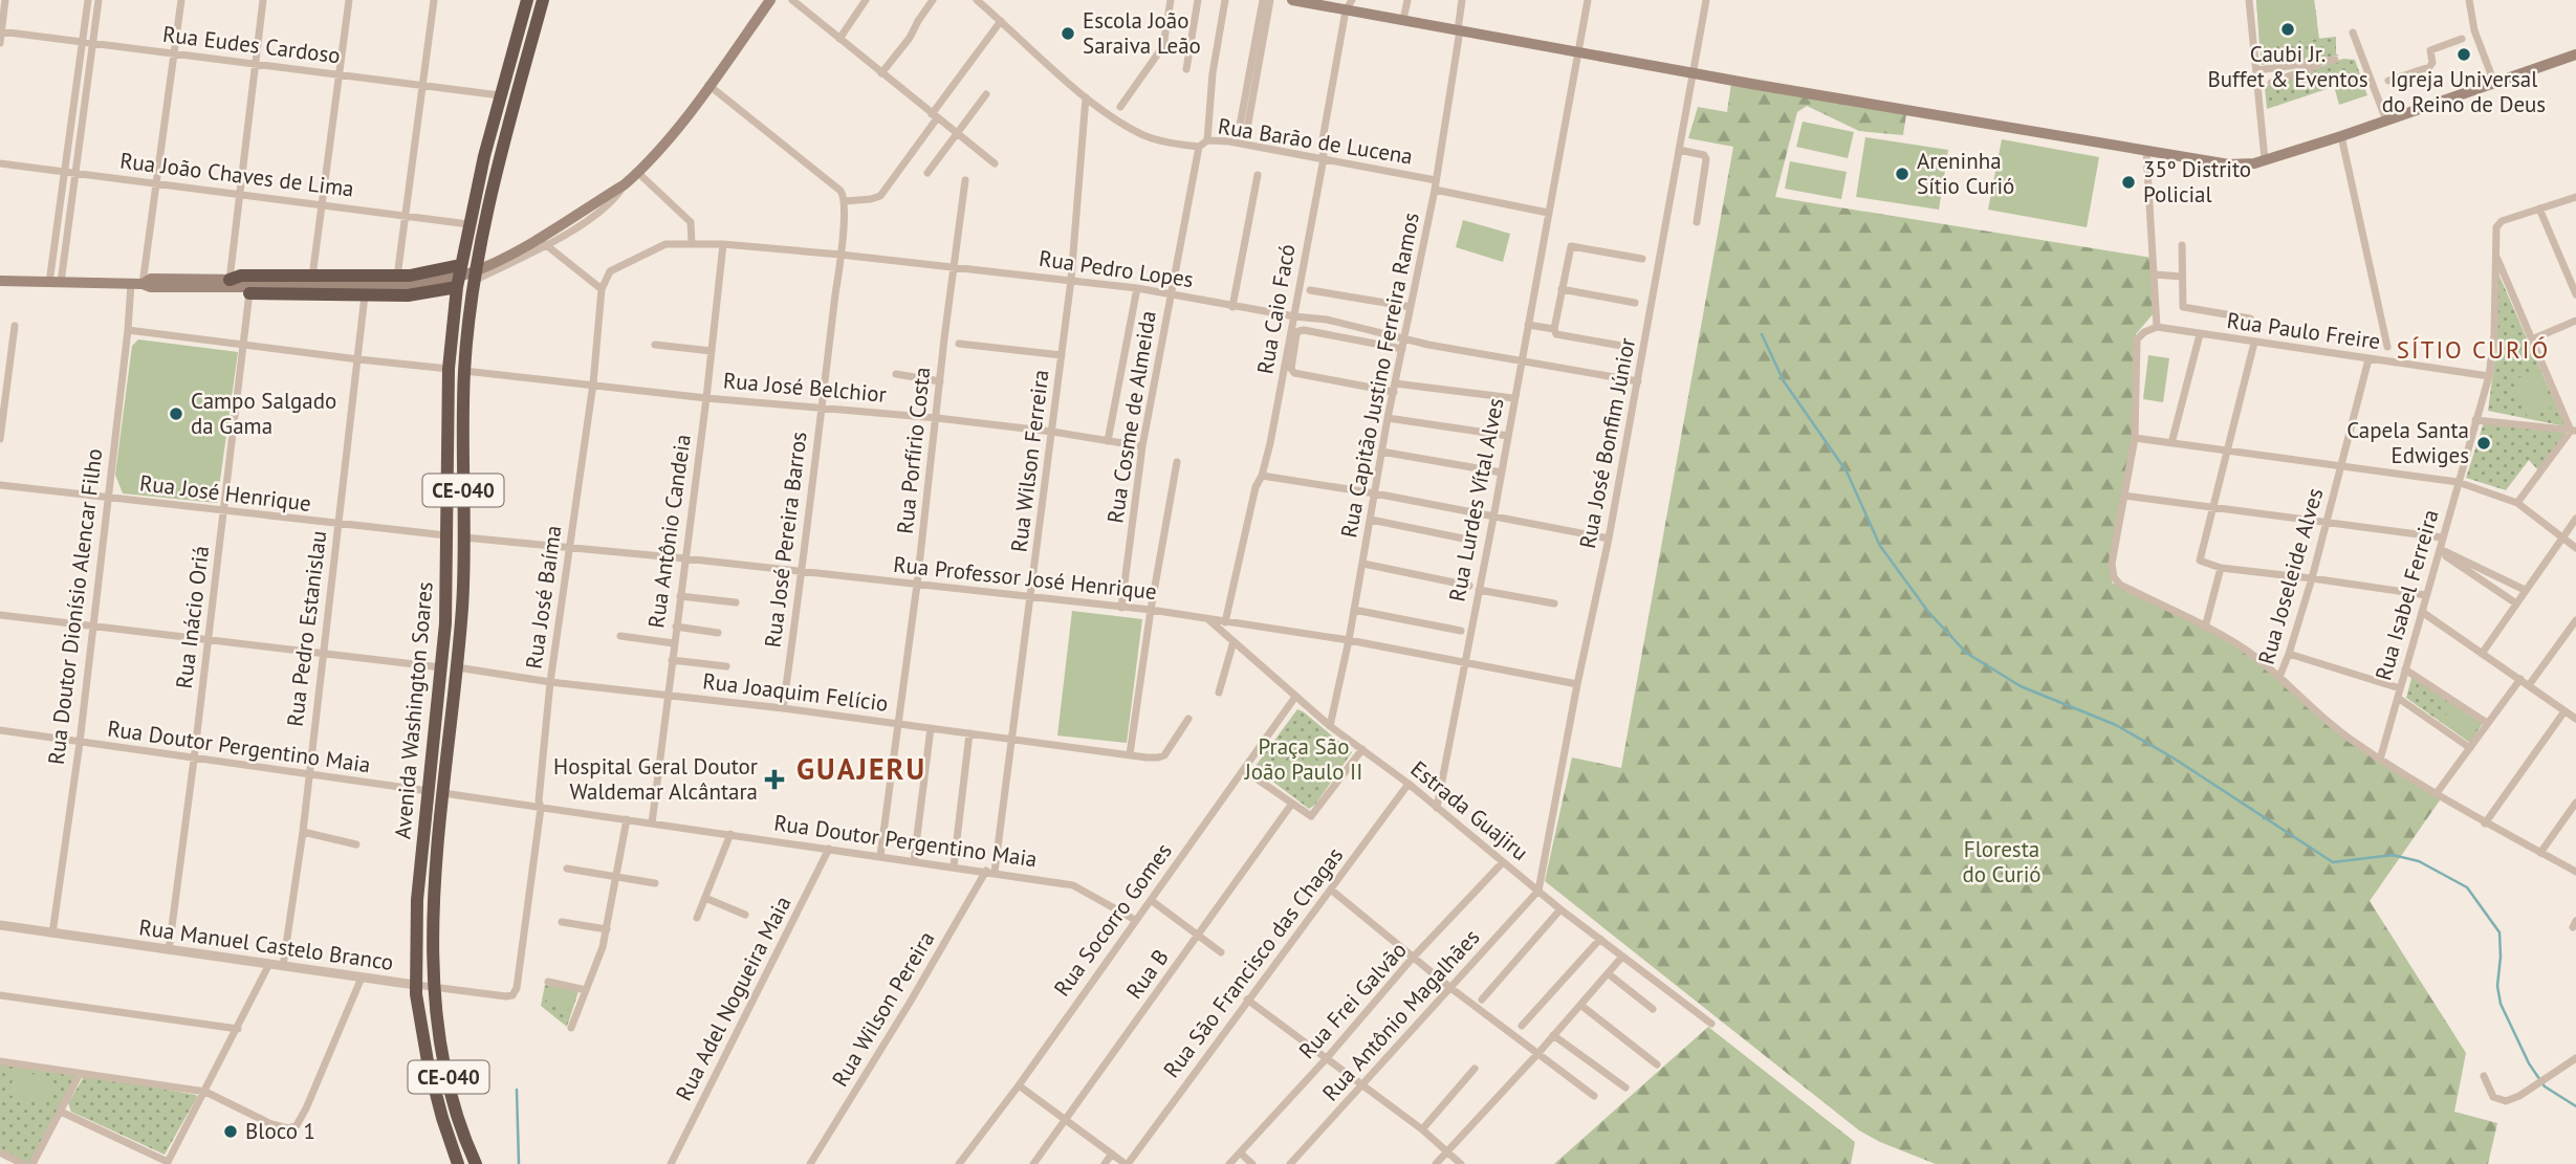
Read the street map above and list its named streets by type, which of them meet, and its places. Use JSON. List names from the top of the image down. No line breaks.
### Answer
{"streets":{"highway":["CE-040","Avenida Washington Soares"],"street":["Rua Eudes Cardoso","Rua Barão de Lucena","Rua João Chaves de Lima","Rua Pedro Lopes","Rua Caio Facó","Rua Paulo Freire","Rua Capitão Justino Ferreira Ramos","Rua José Belchior","Rua Cosme de Almeida","Rua José Bonfim Júnior","Rua Porfírio Costa","Rua Wilson Ferreira","Rua José Henrique","Rua Lurdes Vítal Alves","Rua Antônio Candeia","Rua José Pereira Barros","Rua Joseleide Alves","Rua Professor José Henrique","Rua Isabel Ferreira","Rua José Baíma","Rua Doutor Dionísio Alencar Filho","Rua Inácio Oriá","Rua Pedro Estanislau","Rua Joaquim Felício","Rua Doutor Pergentino Maia","Estrada Guajiru","Rua Socorro Gomes","Rua Manuel Castelo Branco","Rua São Francisco das Chagas","Rua B","Rua Adel Nogueira Maia","Rua Frei Galvão","Rua Wilson Pereira","Rua Antônio Magalhães"]},"crossings":[["Rua Eudes Cardoso","Rua Doutor Dionísio Alencar Filho"],["Rua Eudes Cardoso","Avenida Washington Soares"],["Rua Barão de Lucena","Rua Caio Facó"],["Rua Barão de Lucena","Rua Capitão Justino Ferreira Ramos"],["Rua Barão de Lucena","Rua Cosme de Almeida"],["Rua Barão de Lucena","Rua Wilson Ferreira"],["Rua Barão de Lucena","Rua Lurdes Vítal Alves"],["Rua João Chaves de Lima","Rua Doutor Dionísio Alencar Filho"],["Rua João Chaves de Lima","Avenida Washington Soares"],["Rua Pedro Lopes","Rua Caio Facó"],["Rua Pedro Lopes","Rua Capitão Justino Ferreira Ramos"],["Rua Pedro Lopes","Rua Cosme de Almeida"],["Rua Pedro Lopes","Rua José Bonfim Júnior"],["Rua Pedro Lopes","Rua Porfírio Costa"],["Rua Pedro Lopes","Rua Wilson Ferreira"],["Rua Pedro Lopes","Rua Lurdes Vítal Alves"],["Rua Pedro Lopes","Rua Antônio Candeia"],["Rua Pedro Lopes","Rua José Pereira Barros"],["Rua Pedro Lopes","Rua José Baíma"],["Rua Caio Facó","Rua Professor José Henrique"],["Rua Paulo Freire","Rua Joseleide Alves"],["Rua Paulo Freire","Rua Isabel Ferreira"],["Rua Capitão Justino Ferreira Ramos","Rua Professor José Henrique"],["Rua Capitão Justino Ferreira Ramos","Estrada Guajiru"],["Rua José Belchior","Rua Cosme de Almeida"],["Rua José Belchior","Rua Porfírio Costa"],["Rua José Belchior","Rua Wilson Ferreira"],["Rua José Belchior","Rua Antônio Candeia"],["Rua José Belchior","Rua José Pereira Barros"],["Rua José Belchior","Rua José Baíma"],["Rua José Belchior","Avenida Washington Soares"],["Rua Cosme de Almeida","Rua Professor José Henrique"],["Rua José Bonfim Júnior","Rua Professor José Henrique"],["Rua José Bonfim Júnior","Estrada Guajiru"],["Rua José Bonfim Júnior","Rua Antônio Magalhães"],["Rua Porfírio Costa","Rua Professor José Henrique"],["Rua Porfírio Costa","Rua Joaquim Felício"],["Rua Porfírio Costa","Rua Doutor Pergentino Maia"],["Rua Wilson Ferreira","Rua Professor José Henrique"],["Rua Wilson Ferreira","Rua Joaquim Felício"],["Rua Wilson Ferreira","Rua Doutor Pergentino Maia"],["Rua Wilson Ferreira","Rua Wilson Pereira"],["Rua José Henrique","Rua Doutor Dionísio Alencar Filho"],["Rua José Henrique","Rua Inácio Oriá"],["Rua José Henrique","Rua Pedro Estanislau"],["Rua José Henrique","Avenida Washington Soares"],["Rua Lurdes Vítal Alves","Rua Professor José Henrique"],["Rua Lurdes Vítal Alves","Estrada Guajiru"],["Rua Antônio Candeia","Rua Professor José Henrique"],["Rua Antônio Candeia","Rua Joaquim Felício"],["Rua Antônio Candeia","Rua Doutor Pergentino Maia"],["Rua José Pereira Barros","Rua Professor José Henrique"],["Rua José Pereira Barros","Rua Joaquim Felício"],["Rua Joseleide Alves","Rua Isabel Ferreira"],["Rua Professor José Henrique","Rua José Baíma"],["Rua Professor José Henrique","Avenida Washington Soares"],["Rua Professor José Henrique","Estrada Guajiru"],["Rua José Baíma","Rua Joaquim Felício"],["Rua José Baíma","Rua Doutor Pergentino Maia"],["Rua José Baíma","Rua Manuel Castelo Branco"],["Rua Doutor Dionísio Alencar Filho","Rua Doutor Pergentino Maia"],["Rua Doutor Dionísio Alencar Filho","Rua Manuel Castelo Branco"],["Rua Inácio Oriá","Rua Doutor Pergentino Maia"],["Rua Inácio Oriá","Rua Manuel Castelo Branco"],["Rua Pedro Estanislau","Rua Doutor Pergentino Maia"],["Rua Pedro Estanislau","Rua Manuel Castelo Branco"],["Rua Joaquim Felício","Avenida Washington Soares"],["Avenida Washington Soares","Rua Doutor Pergentino Maia"],["Avenida Washington Soares","Rua Manuel Castelo Branco"],["Rua Doutor Pergentino Maia","Rua Socorro Gomes"],["Rua Doutor Pergentino Maia","Rua Adel Nogueira Maia"],["Rua Doutor Pergentino Maia","Rua Wilson Pereira"],["Estrada Guajiru","Rua Socorro Gomes"],["Estrada Guajiru","Rua São Francisco das Chagas"],["Estrada Guajiru","Rua Frei Galvão"],["Estrada Guajiru","Rua Antônio Magalhães"]],"districts":["SÍTIO CURIÓ","GUAJERU"],"parks":["Praça São João Paulo II","Floresta do Curió"],"places":{"other":["Caubi Jr. Buffet & Eventos","Escola João Saraiva Leão","Igreja Universal do Reino de Deus","Areninha Sítio Curió","35º Distrito Policial","Campo Salgado da Gama","Capela Santa Edwiges","Bloco 1"],"health":["Hospital Geral Doutor Waldemar Alcântara"]}}
